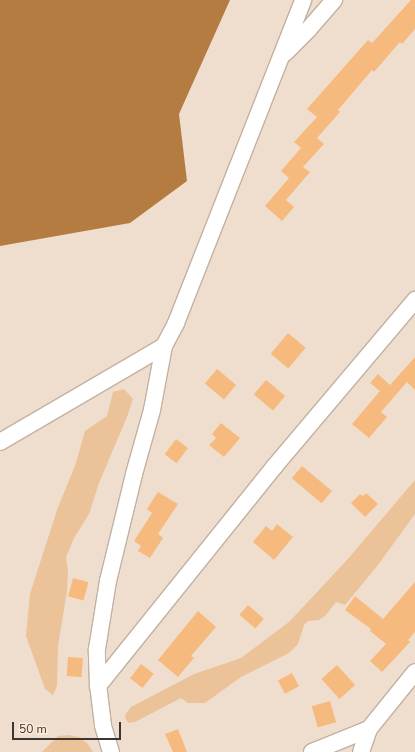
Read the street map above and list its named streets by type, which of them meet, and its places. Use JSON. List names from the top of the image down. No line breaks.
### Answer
{"scale_bar":"50 m"}
